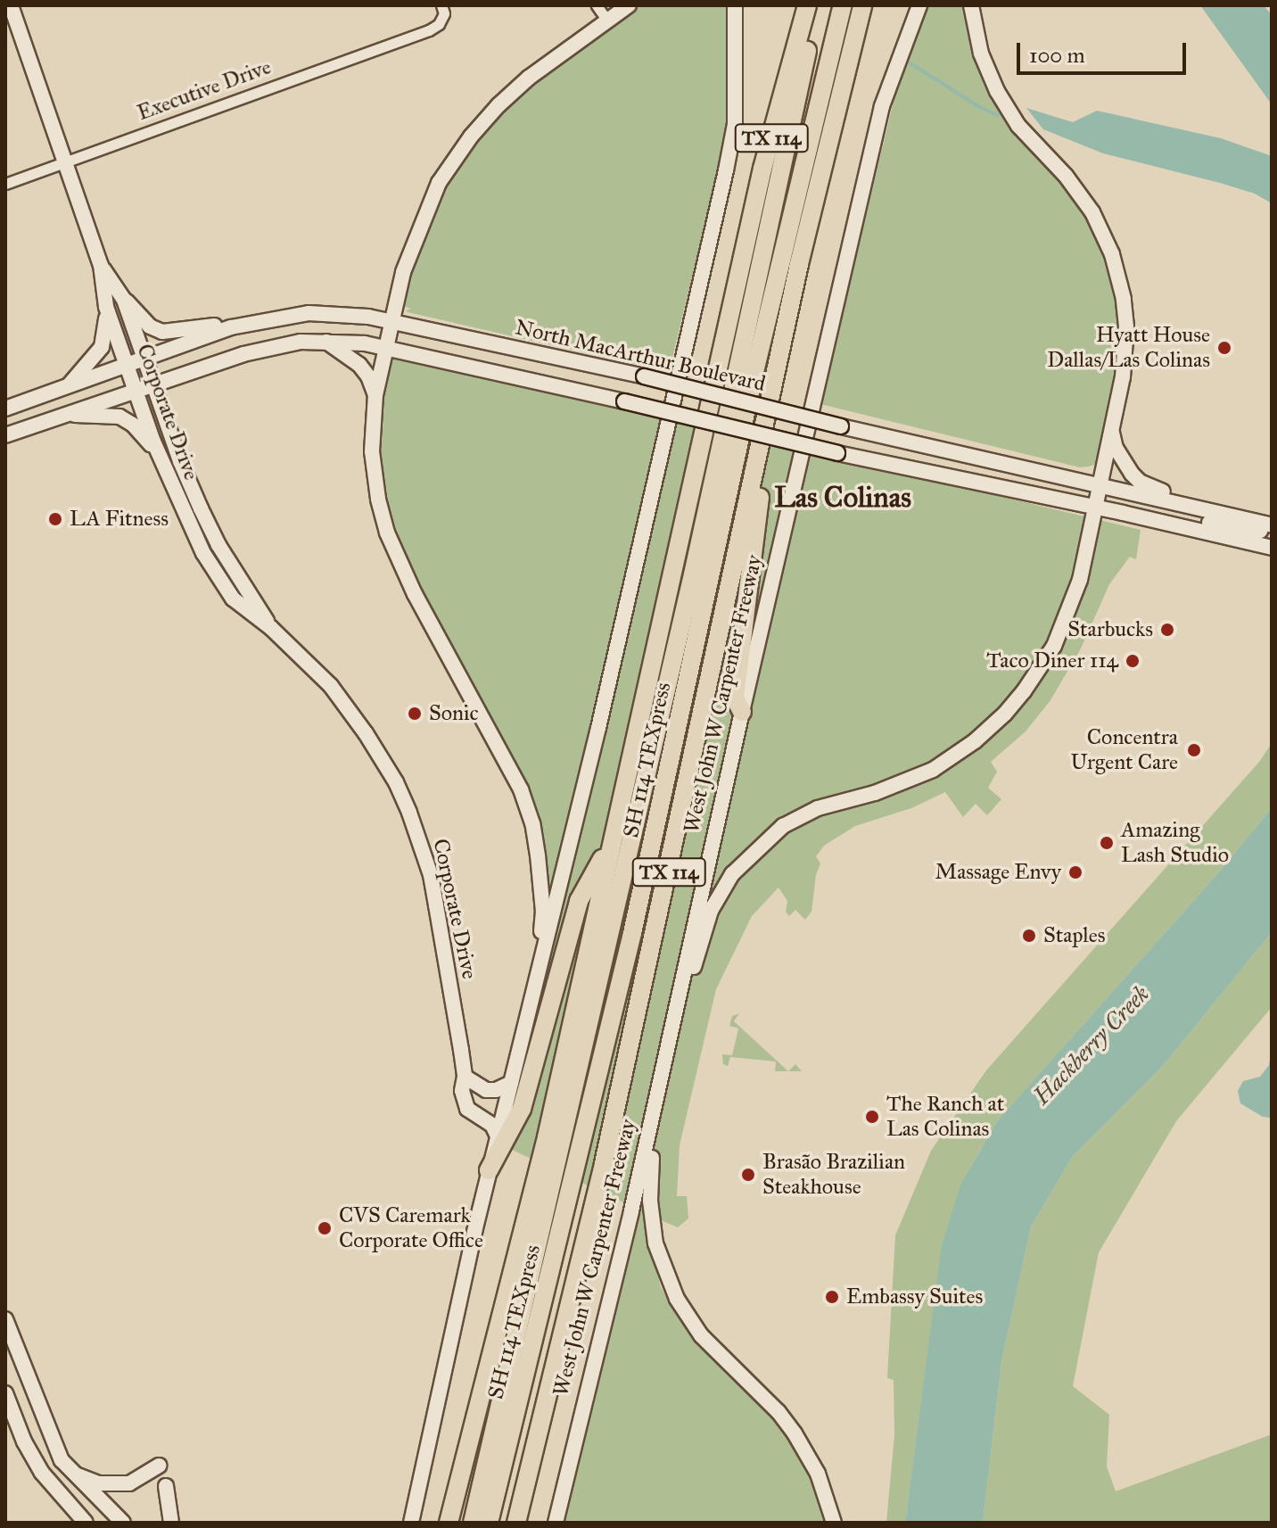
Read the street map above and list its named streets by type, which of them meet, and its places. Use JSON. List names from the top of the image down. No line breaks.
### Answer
{"streets":{"highway":["TX 114","West John W Carpenter Freeway","SH 114 TEXpress"],"main road":["North MacArthur Boulevard","Corporate Drive"],"street":["Executive Drive"]},"crossings":[["Executive Drive","Corporate Drive"],["North MacArthur Boulevard","Corporate Drive"]],"districts":["Las Colinas"],"water":["Hackberry Creek"],"places":["Hyatt House Dallas/Las Colinas","LA Fitness","Starbucks","Taco Diner 114","Sonic","Concentra Urgent Care","Amazing Lash Studio","Massage Envy","Staples","The Ranch at Las Colinas","Brasão Brazilian Steakhouse","CVS Caremark Corporate Office","Embassy Suites"],"scale_bar":"100 m"}
